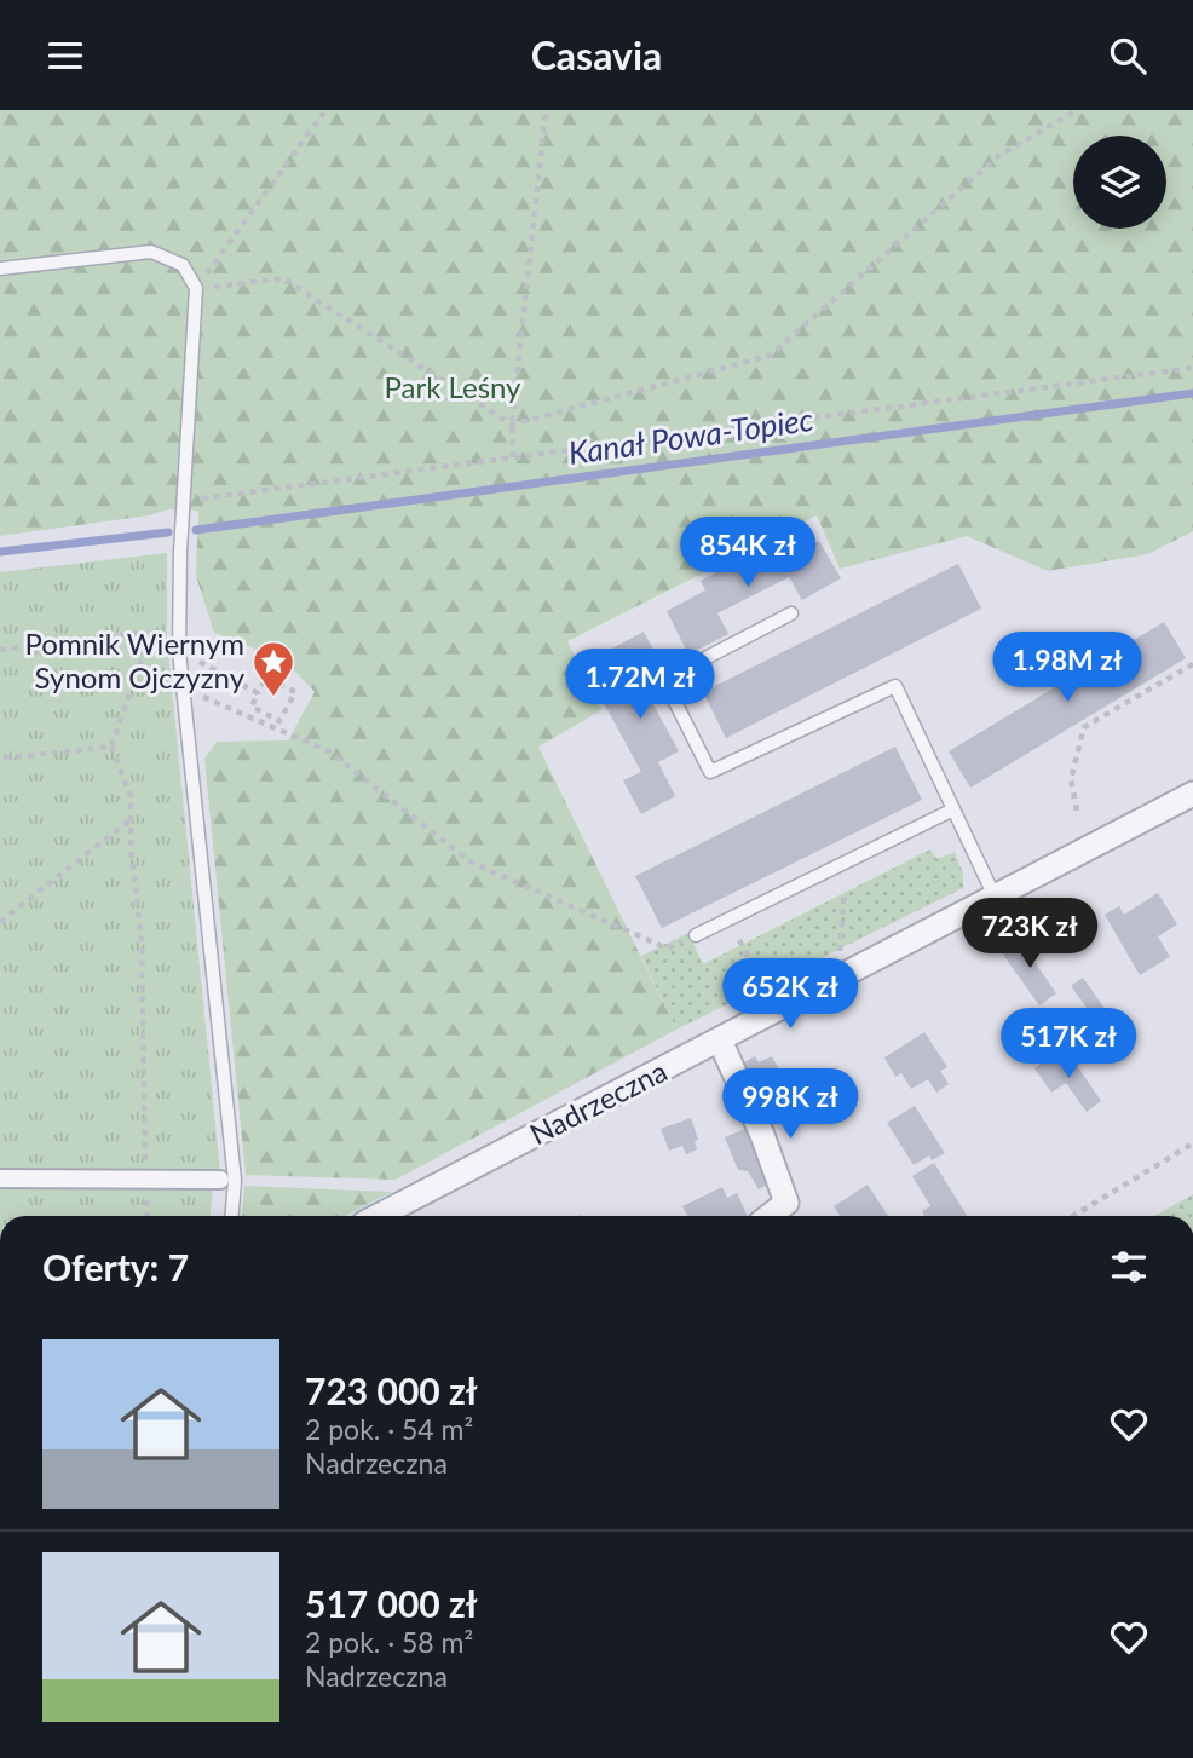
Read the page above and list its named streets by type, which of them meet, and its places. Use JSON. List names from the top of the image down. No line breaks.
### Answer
{"streets":{"street":["Nadrzeczna"]},"water":["Kanał Powa-Topiec"],"parks":["Park Leśny"],"places":{"place":["Pomnik Wiernym Synom Ojczyzny"]},"page":{"header":"Casavia","price":["854K zł","1.98M zł","1.72M zł","723K zł","652K zł","517K zł","998K zł"],"heading":"Oferty: 7","list":[{"name":"723 000 zł","note":"2 pok. · 54 m² · Nadrzeczna"},{"name":"517 000 zł","note":"2 pok. · 58 m² · Nadrzeczna"}]}}
